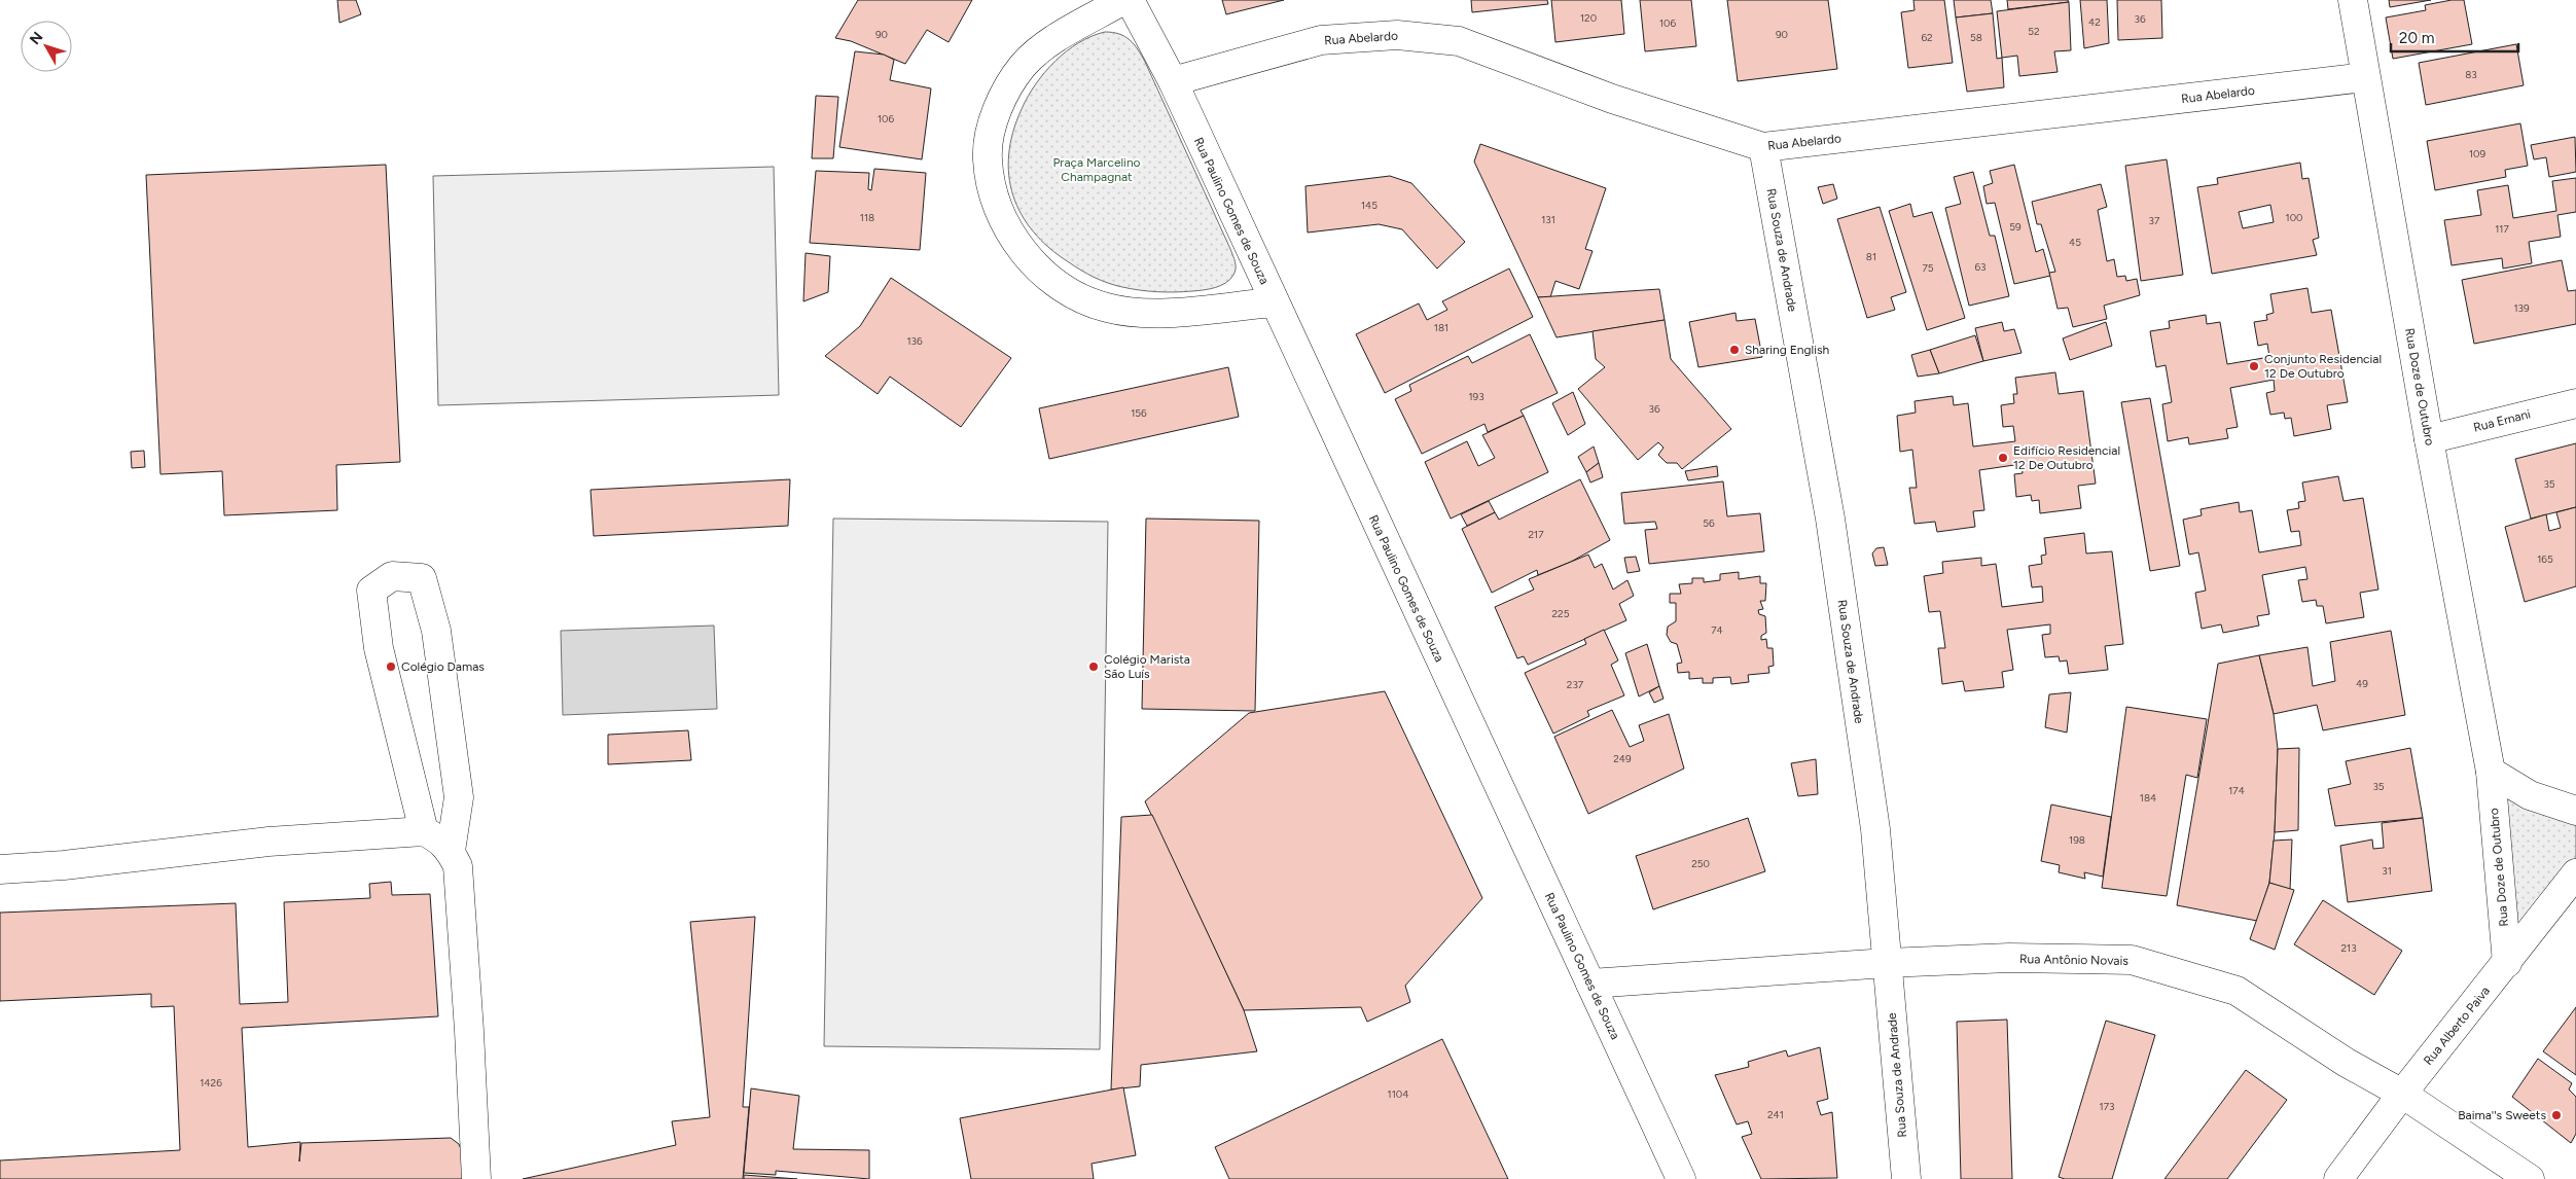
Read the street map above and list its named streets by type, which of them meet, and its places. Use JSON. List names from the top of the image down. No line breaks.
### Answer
{"streets":{"street":["Rua Abelardo","Rua Paulino Gomes de Souza","Rua Souza de Andrade","Rua Doze de Outubro","Rua Ernani","Rua Antônio Novais","Rua Alberto Paiva"]},"crossings":[["Rua Abelardo","Rua Paulino Gomes de Souza"],["Rua Abelardo","Rua Souza de Andrade"],["Rua Abelardo","Rua Doze de Outubro"],["Rua Paulino Gomes de Souza","Rua Antônio Novais"],["Rua Souza de Andrade","Rua Antônio Novais"],["Rua Doze de Outubro","Rua Ernani"],["Rua Doze de Outubro","Rua Alberto Paiva"],["Rua Antônio Novais","Rua Alberto Paiva"]],"parks":["Praça Marcelino Champagnat"],"places":["Sharing English","Conjunto Residencial 12 De Outubro","Edifício Residencial 12 De Outubro","Colégio Damas","Colégio Marista São Luís","Baima''s Sweets"],"house_numbers":["120","36","42","106","52","90","90","62","58","83","106","109","145","118","100","131","37","59","117","45","81","63","75","139","181","136","193","36","156","35","56","217","165","225","74","49","237","249","35","174","184","198","250","31","213","1426","1104","173","241"],"scale_bar":"20 m","north":"top left"}
